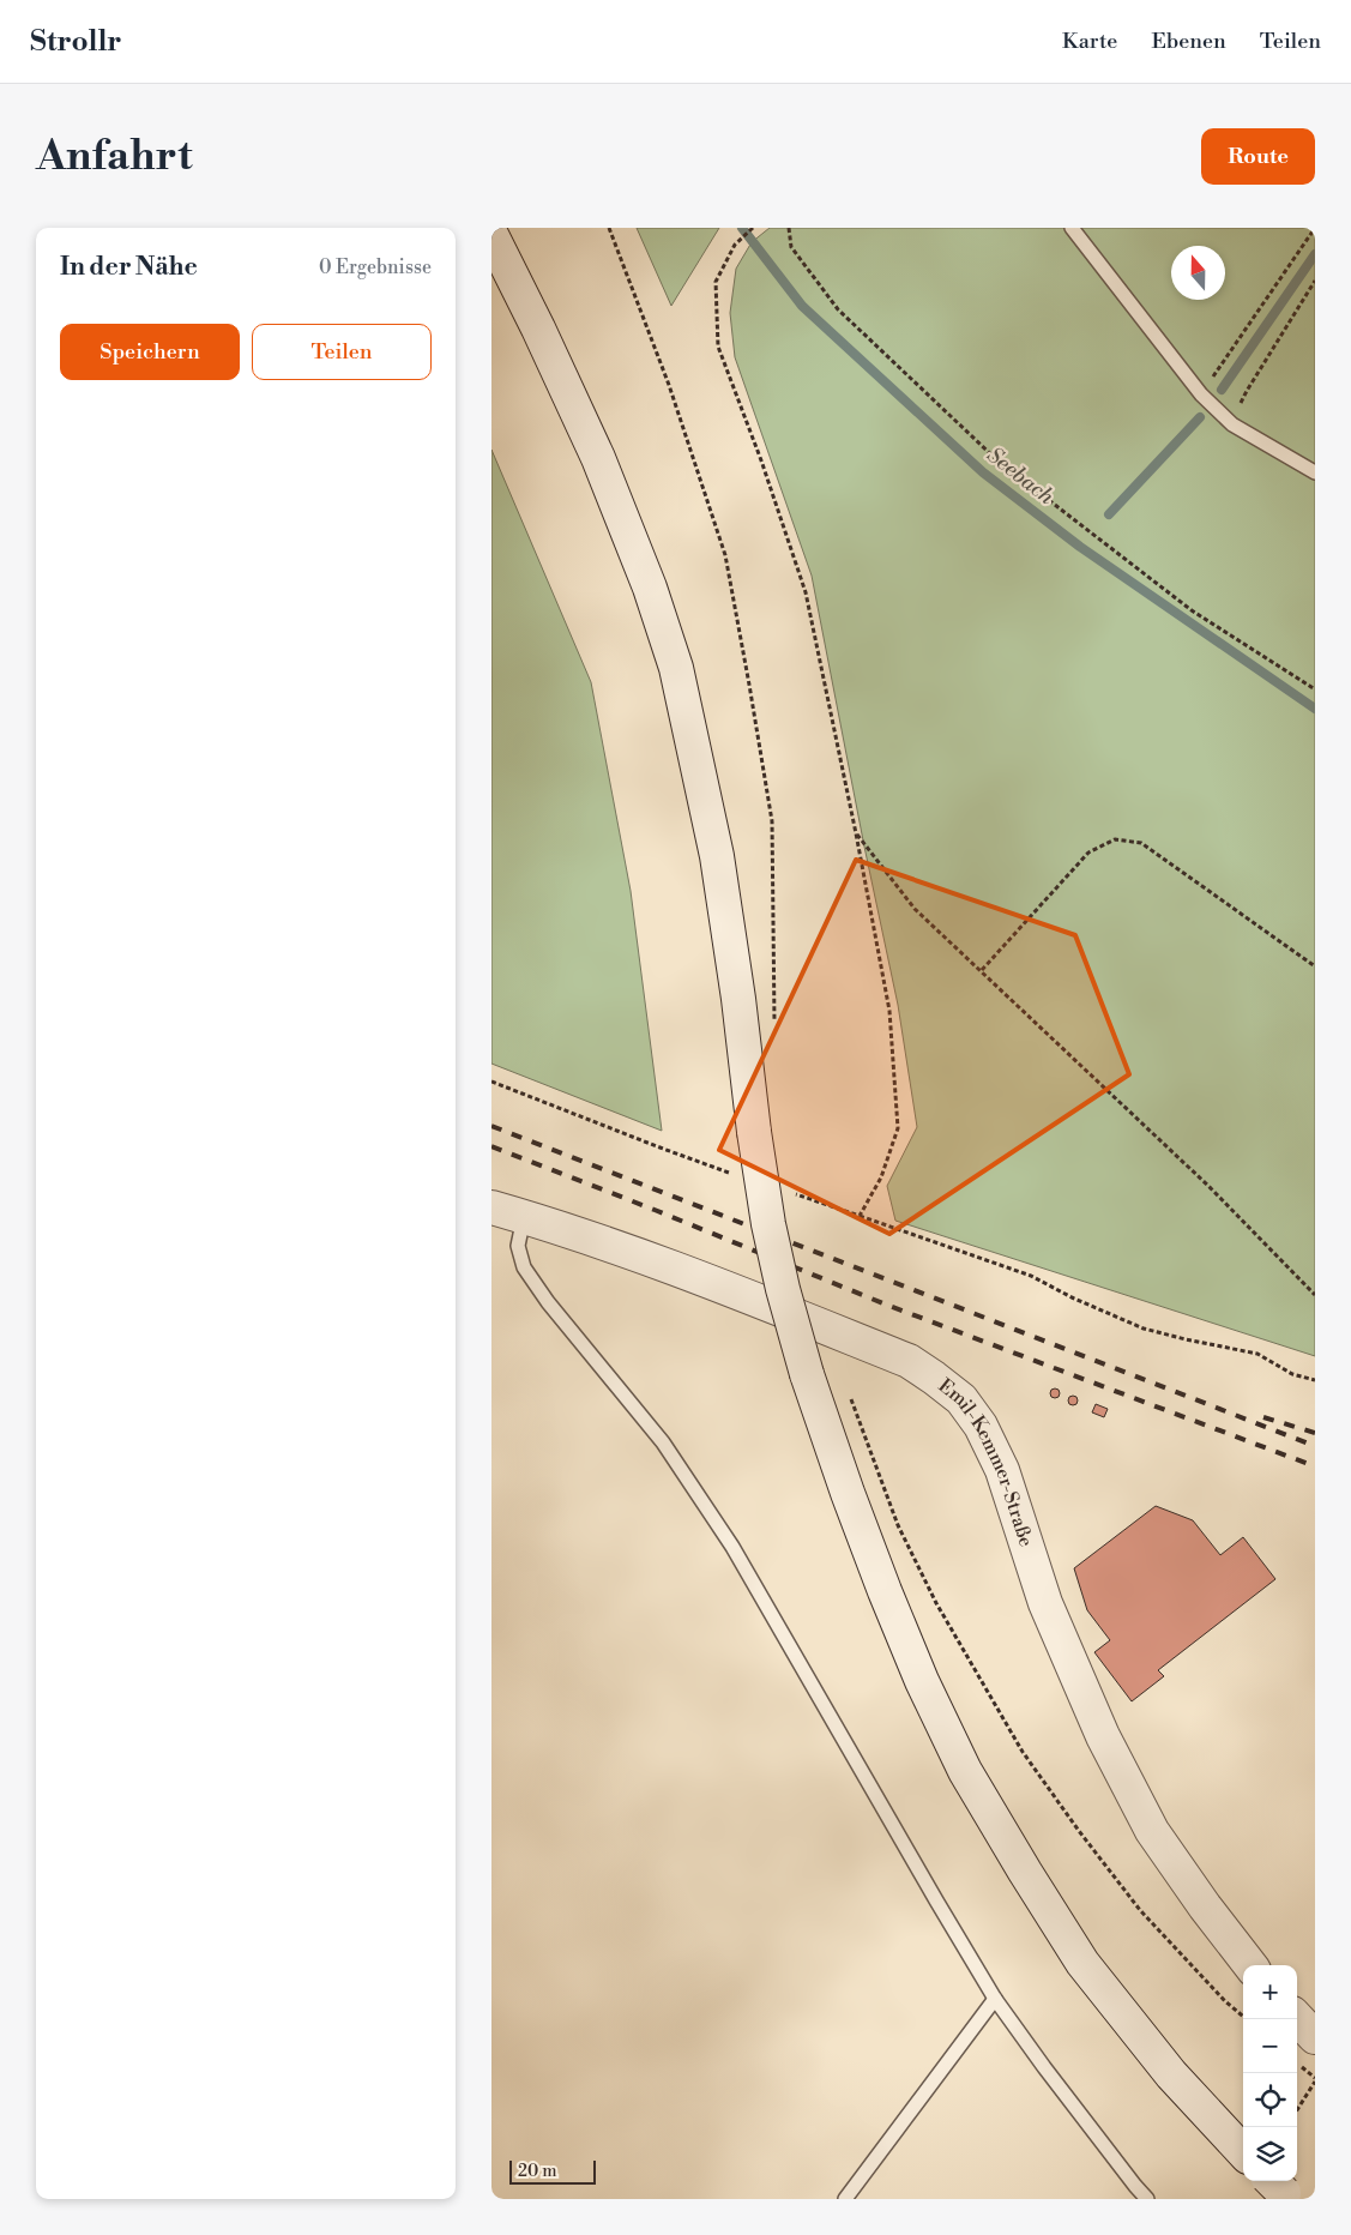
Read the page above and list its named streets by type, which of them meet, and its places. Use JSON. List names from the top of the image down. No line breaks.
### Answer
{"streets":{"main road":["Emil-Kemmer-Straße"]},"water":["Seebach"],"scale_bar":"20 m","north":"top","page":{"header":"Strollr","nav":["Karte","Ebenen","Teilen"],"buttons":["Route",["Speichern","Teilen"]],"title":"Anfahrt","heading":["In der Nähe","0 Ergebnisse"],"map_buttons":["+","−"],"scale":"20 m"}}
